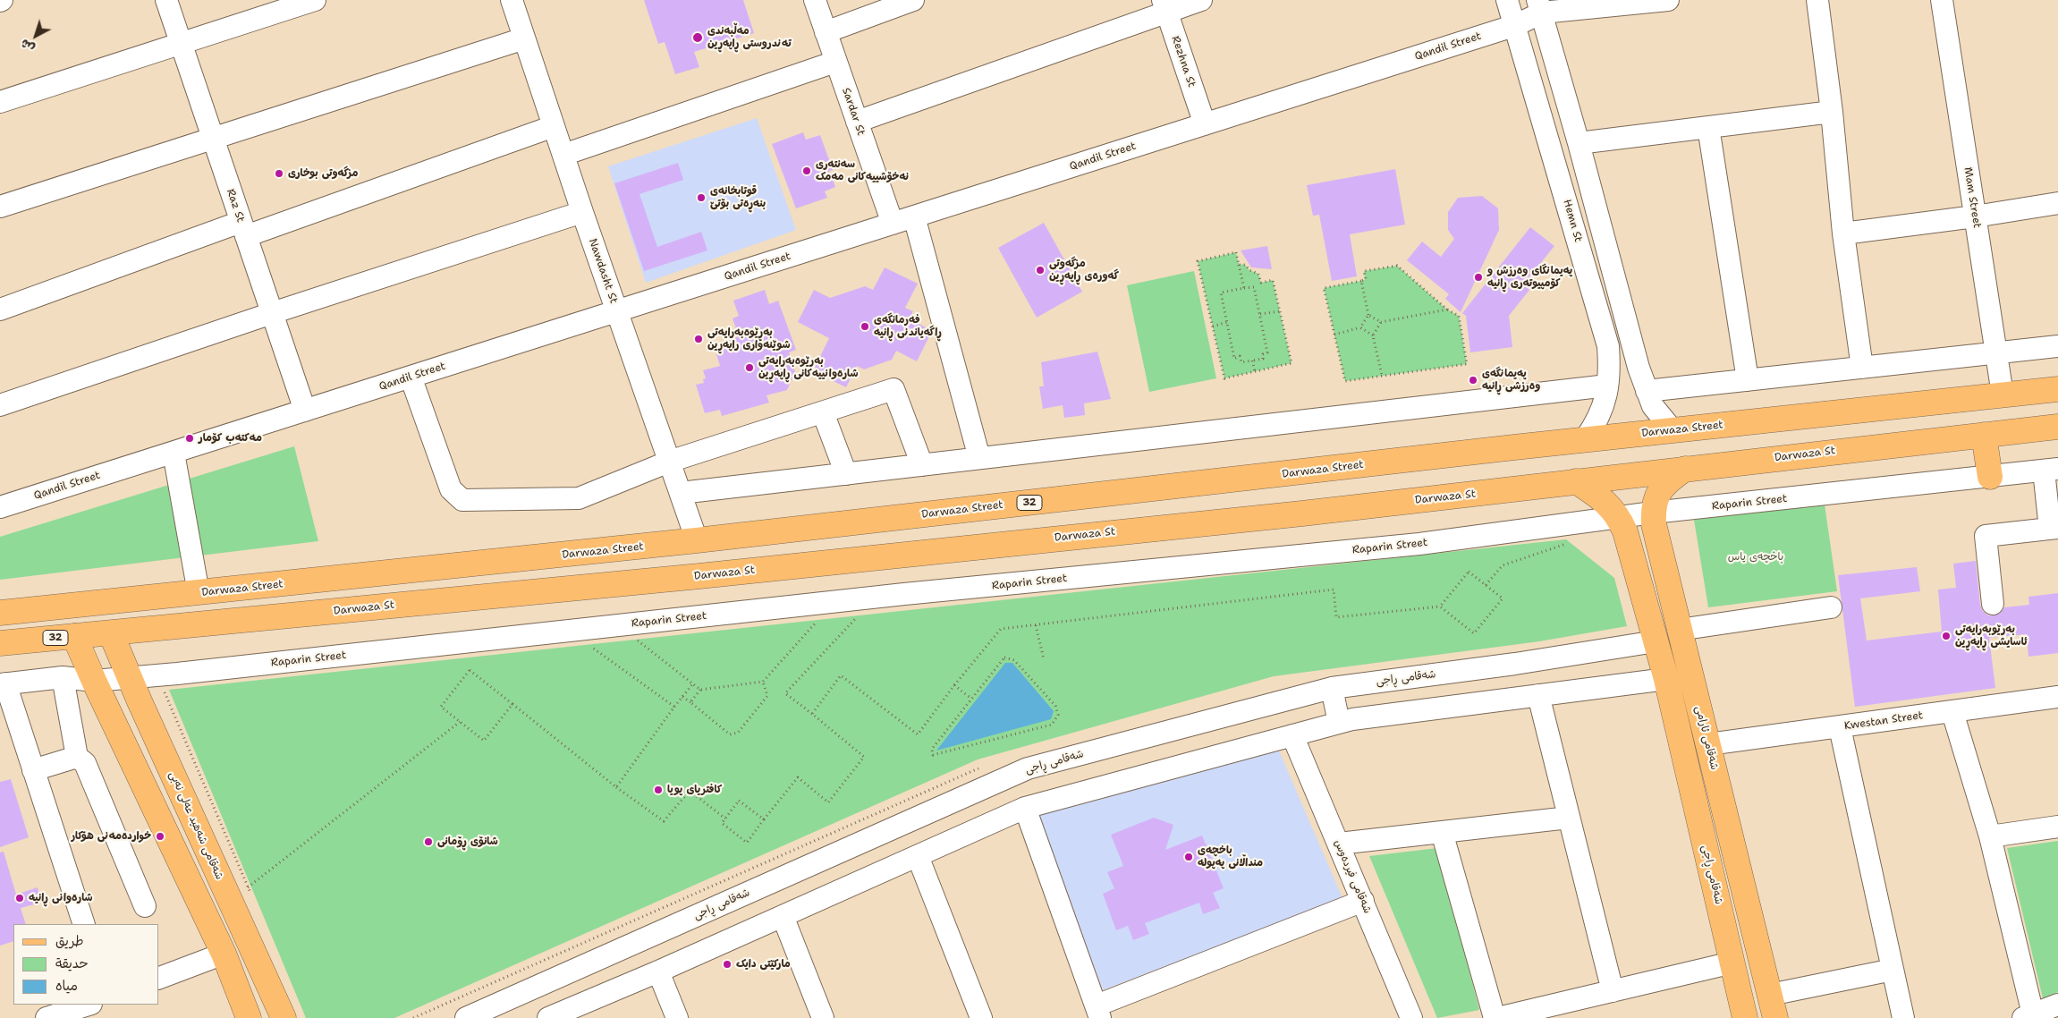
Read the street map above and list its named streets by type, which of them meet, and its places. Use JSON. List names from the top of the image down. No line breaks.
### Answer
{"streets":{"main road":["Darwaza Street","Darwaza St","32","شەقامی ڕاجی","شەقامی ئارامی","شەقامی شەهید عەلی نەبی"],"street":["Qandil Street","Rezhna St","Sardar St","Mam Street","Raz St","Hemn St","Nawdasht St","Raparin Street","Kwestan Street","شەقامی فیردەوس"]},"crossings":[["Qandil Street","Rezhna St"],["Qandil Street","Sardar St"],["Qandil Street","Raz St"],["Qandil Street","Hemn St"],["Qandil Street","Nawdasht St"],["Mam Street","Darwaza Street"],["Hemn St","Darwaza Street"],["Nawdasht St","Darwaza Street"],["Darwaza St","32"],["Darwaza St","شەقامی ڕاجی"],["Darwaza St","شەقامی ئارامی"],["Darwaza St","شەقامی شەهید عەلی نەبی"],["32","شەقامی شەهید عەلی نەبی"],["Raparin Street","شەقامی ڕاجی"],["Raparin Street","شەقامی ئارامی"],["Raparin Street","شەقامی شەهید عەلی نەبی"],["Kwestan Street","شەقامی ئارامی"]],"parks":["باخچەی یاس"],"places":["مەڵبەندی تەندروستی ڕاپەڕین","سەنتەری نەخۆشییەکانی مەمک","مزگەوتی بوخاری","قوتابخانەی بنەڕەتی بۆتێ","مزگەوتی گەورەی ڕاپەڕین","پەیمانگای وەرزش و کۆمپیوتەری ڕانیە","فەرمانگەی ڕاگەیاندنی ڕانیە","بەڕێوەبەرایەتی شوێنەواری راپەڕین","بەڕێوەبەرایەتی شارەوانییەکانی ڕاپەڕین","پەیمانگەی وەرزشی ڕانیە","مەکتەب کۆمار","بەڕێوبەرایەتی ئاسایشی ڕاپەڕین","کافتریای پویا","خواردەمەنی هۆکار","شانۆی ڕۆمانی","باخچەی منداڵانی پەپولە","شارەوانی ڕانیە","مارکێتی دایک"],"legend":["طريق","حديقة","مياه"],"north":"bottom left"}
